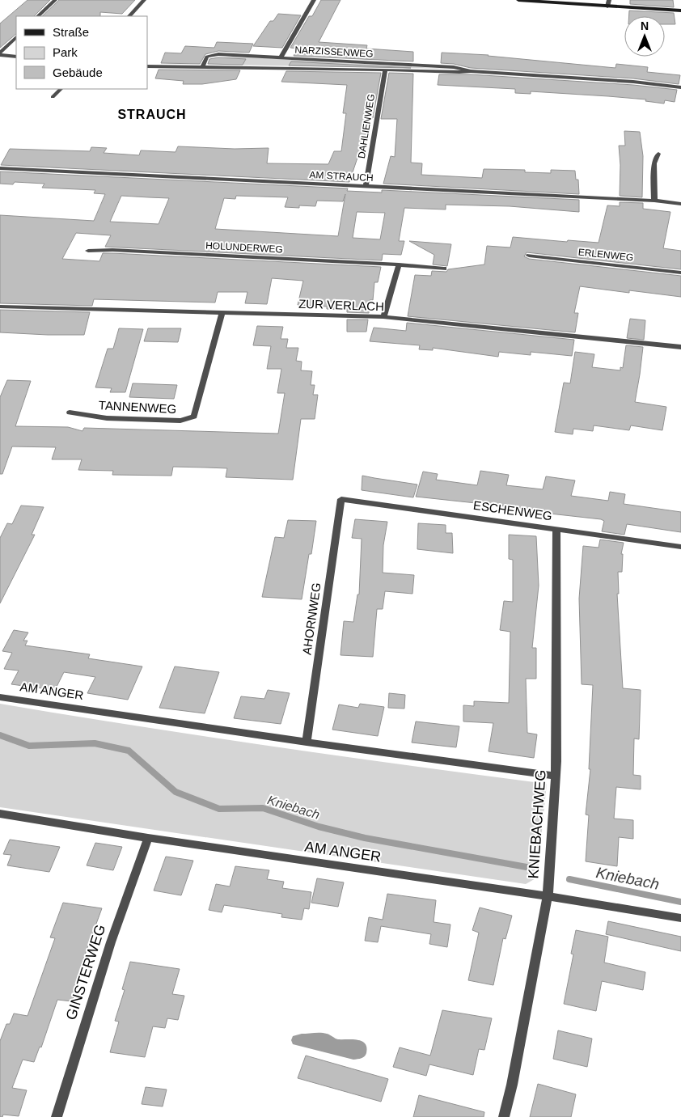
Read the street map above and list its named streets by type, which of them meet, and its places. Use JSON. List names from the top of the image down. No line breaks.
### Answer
{"streets":{"street":["NARZISSENWEG","DAHLIENWEG","AM STRAUCH","HOLUNDERWEG","ERLENWEG","ZUR VERLACH","TANNENWEG","ESCHENWEG","AHORNWEG","AM ANGER","KNIEBACHWEG","GINSTERWEG"]},"crossings":[["NARZISSENWEG","DAHLIENWEG"],["DAHLIENWEG","AM STRAUCH"],["ZUR VERLACH","TANNENWEG"],["ESCHENWEG","AHORNWEG"],["ESCHENWEG","KNIEBACHWEG"],["AHORNWEG","AM ANGER"],["AM ANGER","KNIEBACHWEG"],["AM ANGER","GINSTERWEG"]],"districts":["STRAUCH"],"water":["Kniebach"],"legend":["Straße","Park","Gebäude"],"north":"top"}
